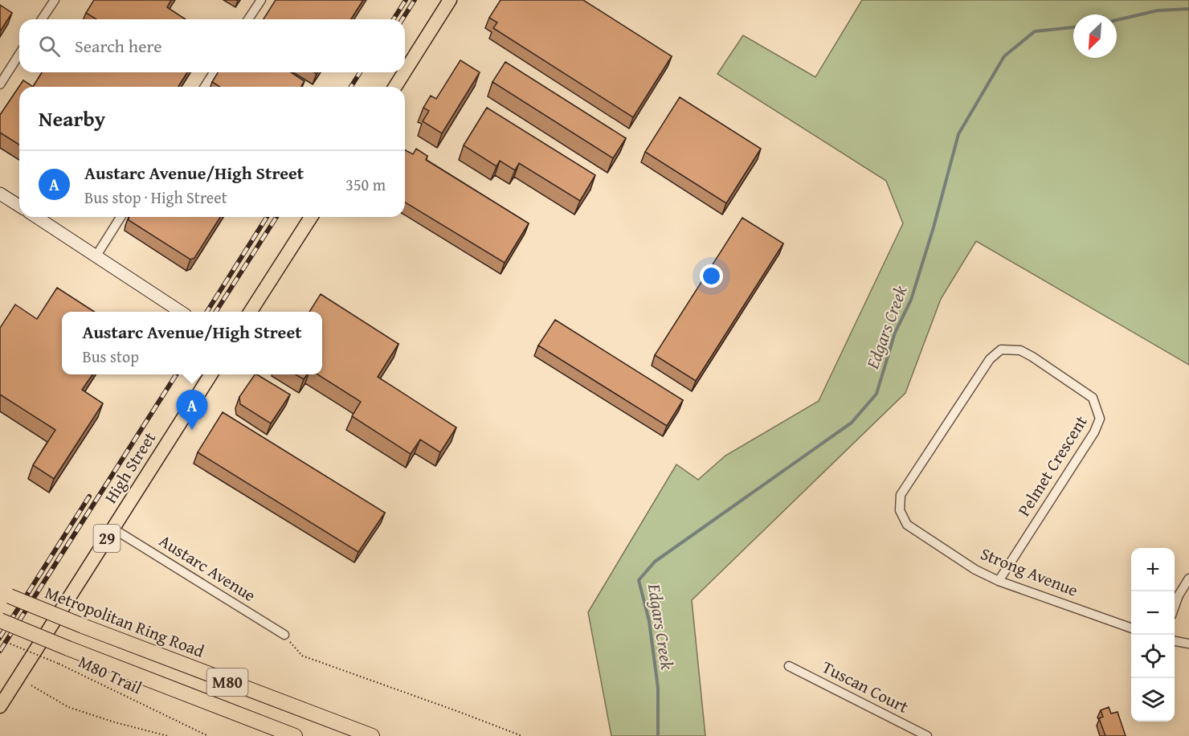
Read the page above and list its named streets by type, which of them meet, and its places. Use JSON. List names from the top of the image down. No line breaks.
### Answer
{"streets":{"highway":["Metropolitan Ring Road","M80"],"main road":["High Street","29"],"street":["Pelmet Crescent","Austarc Avenue","Strong Avenue","Tuscan Court"],"path":["M80 Trail"]},"crossings":[["Pelmet Crescent","Strong Avenue"],["High Street","Austarc Avenue"]],"water":["Edgars Creek"],"north":"bottom left","page":{"search":"Search here","heading":"Nearby","list":[{"mark":"A","name":"Austarc Avenue/High Street","note":"Bus stop · High Street","value":"350 m"}],"popup":["Austarc Avenue/High Street","Bus stop"],"pins":"A","map_buttons":["+","−"]}}
